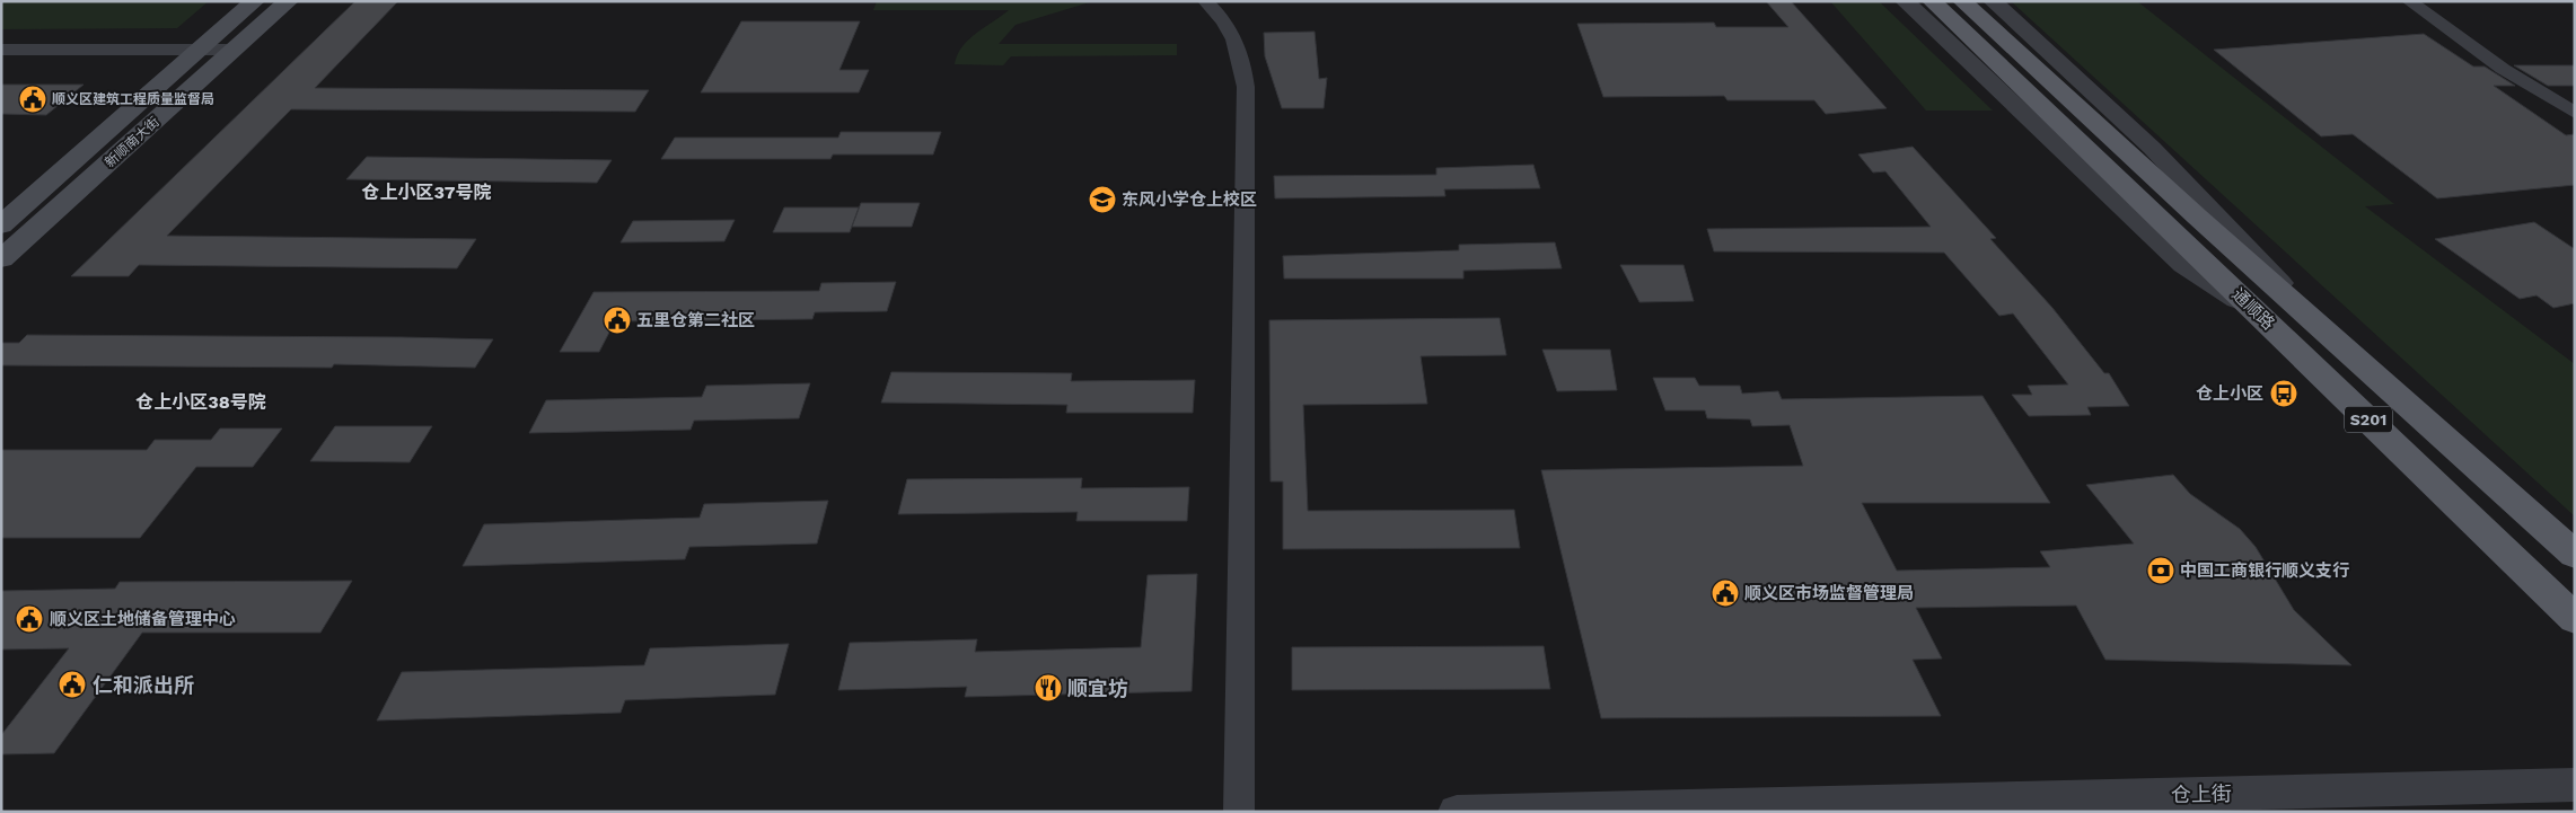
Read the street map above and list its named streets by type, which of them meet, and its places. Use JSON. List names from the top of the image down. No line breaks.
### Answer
{"streets":{"main road":["新顺南大街","通顺路","S201"],"street":["仓上街"]},"districts":["仓上小区37号院","仓上小区38号院"],"places":{"public building":["顺义区建筑工程质量监督局","五里仓第二社区","顺义区市场监督管理局","顺义区土地储备管理中心","仁和派出所"],"school or university":["东风小学仓上校区"],"bus stop":["仓上小区"],"bank":["中国工商银行顺义支行"],"restaurant":["顺宜坊"]}}
